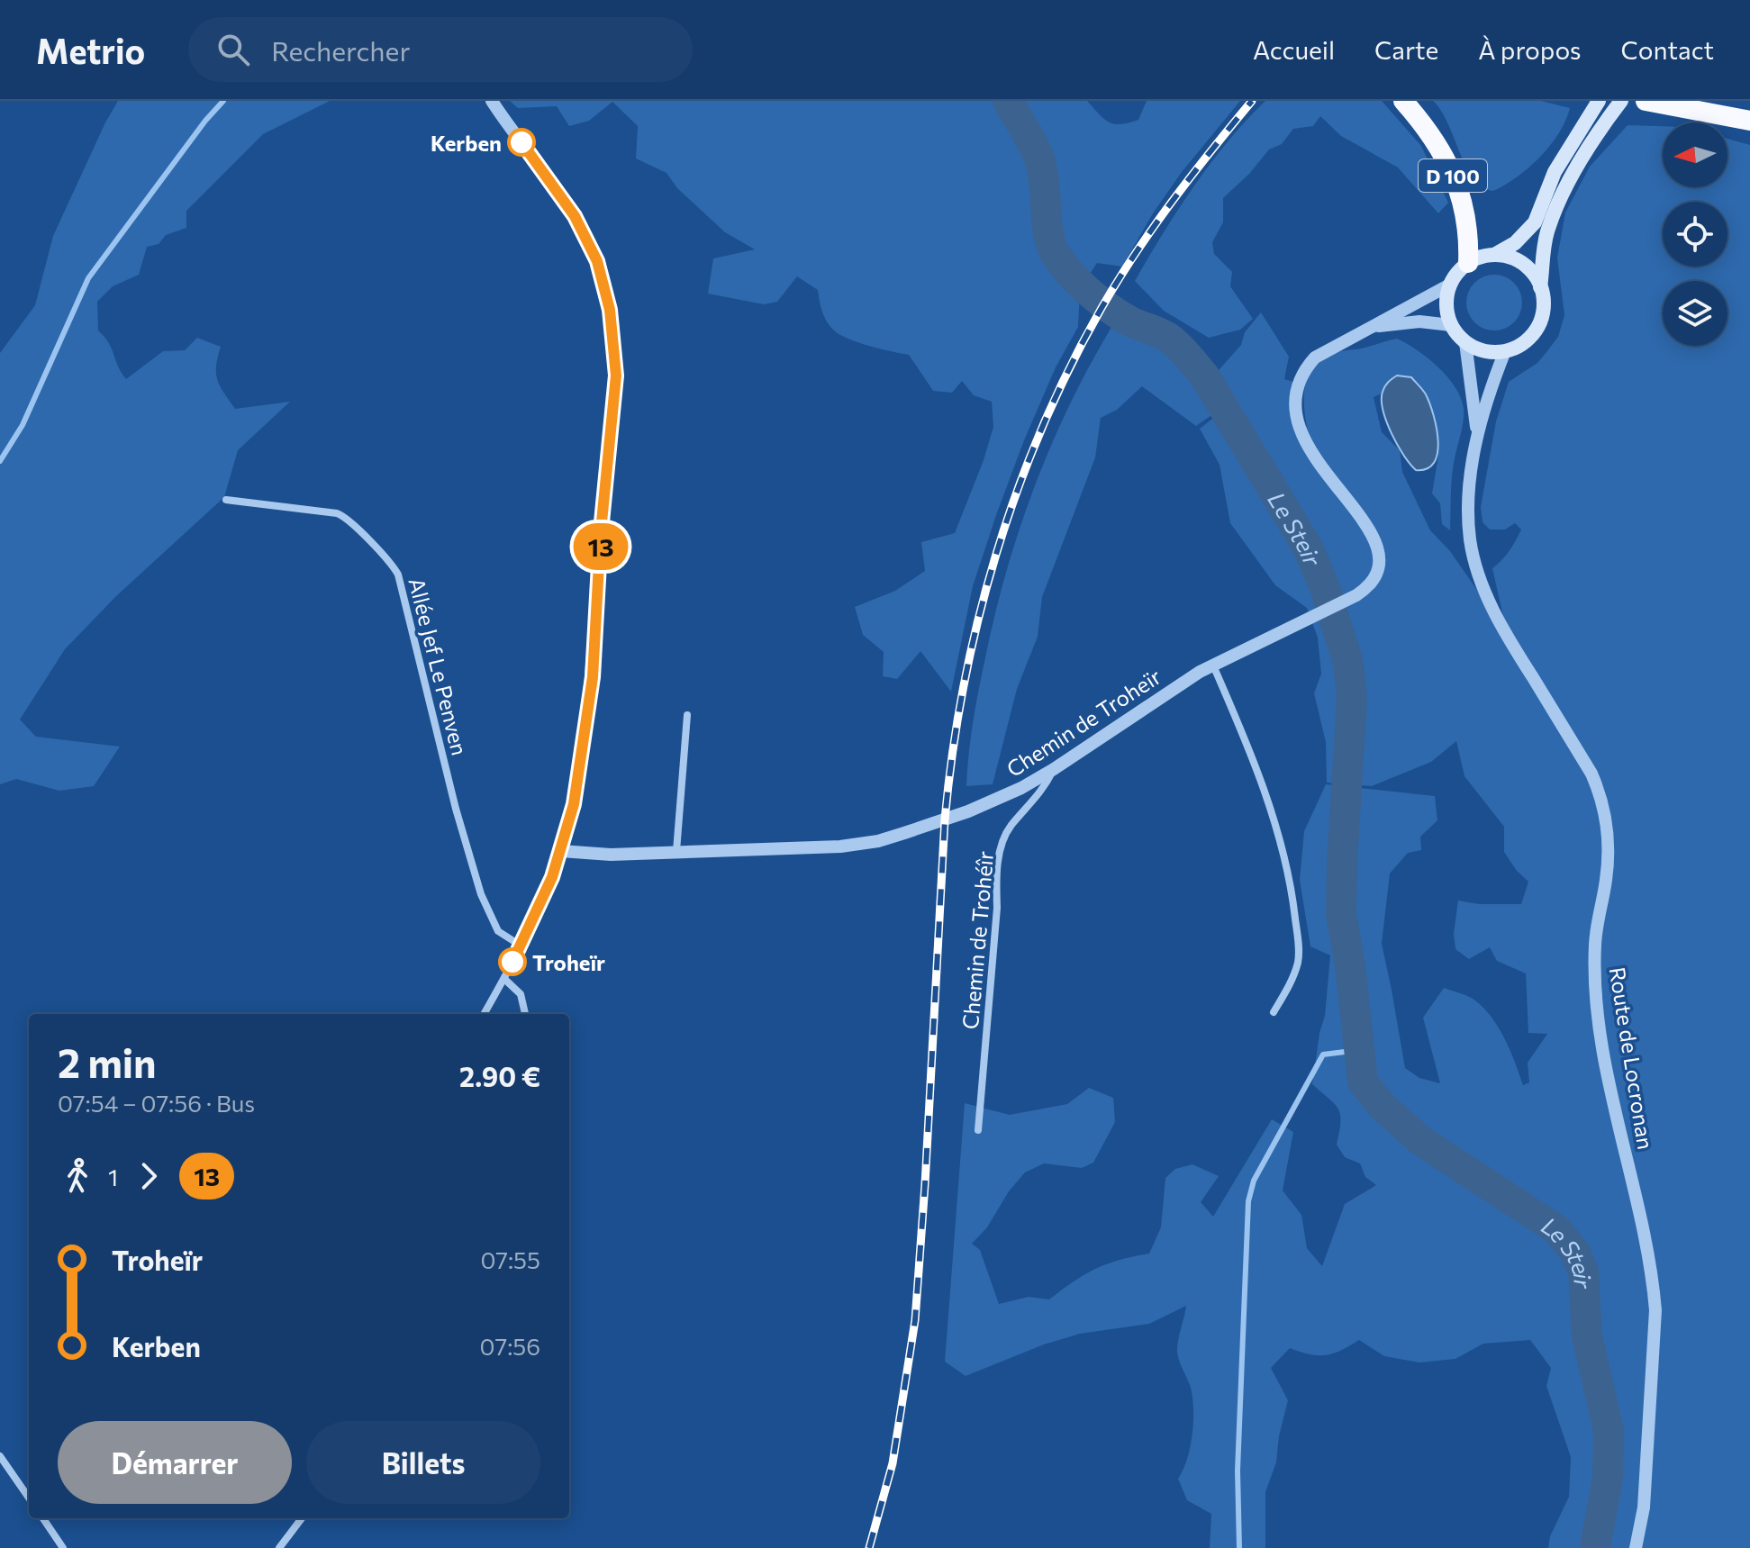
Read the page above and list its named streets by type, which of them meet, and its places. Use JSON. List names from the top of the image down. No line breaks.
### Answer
{"streets":{"highway":["D 100"],"street":["Allée Jef Le Penven","Chemin de Troheïr","Chemin de Trohéîr","Route de Locronan"]},"crossings":[["D 100","Chemin de Troheïr"],["D 100","Route de Locronan"],["Chemin de Troheïr","Chemin de Trohéîr"],["Chemin de Troheïr","Route de Locronan"]],"water":["Le Steir"],"places":["Kerben","Troheïr"],"lines":["bus line 13"],"north":"left","page":{"header":"Metrio","search":"Rechercher","nav":["Accueil","Carte","À propos","Contact"],"on_map":"13","heading":["2 min","07:54 – 07:56 · Bus","2.90 €"],"legs":["1","13"],"list":[{"name":"Troheïr","value":"07:55"},{"name":"Kerben","value":"07:56"}],"buttons":["Démarrer","Billets"]}}
